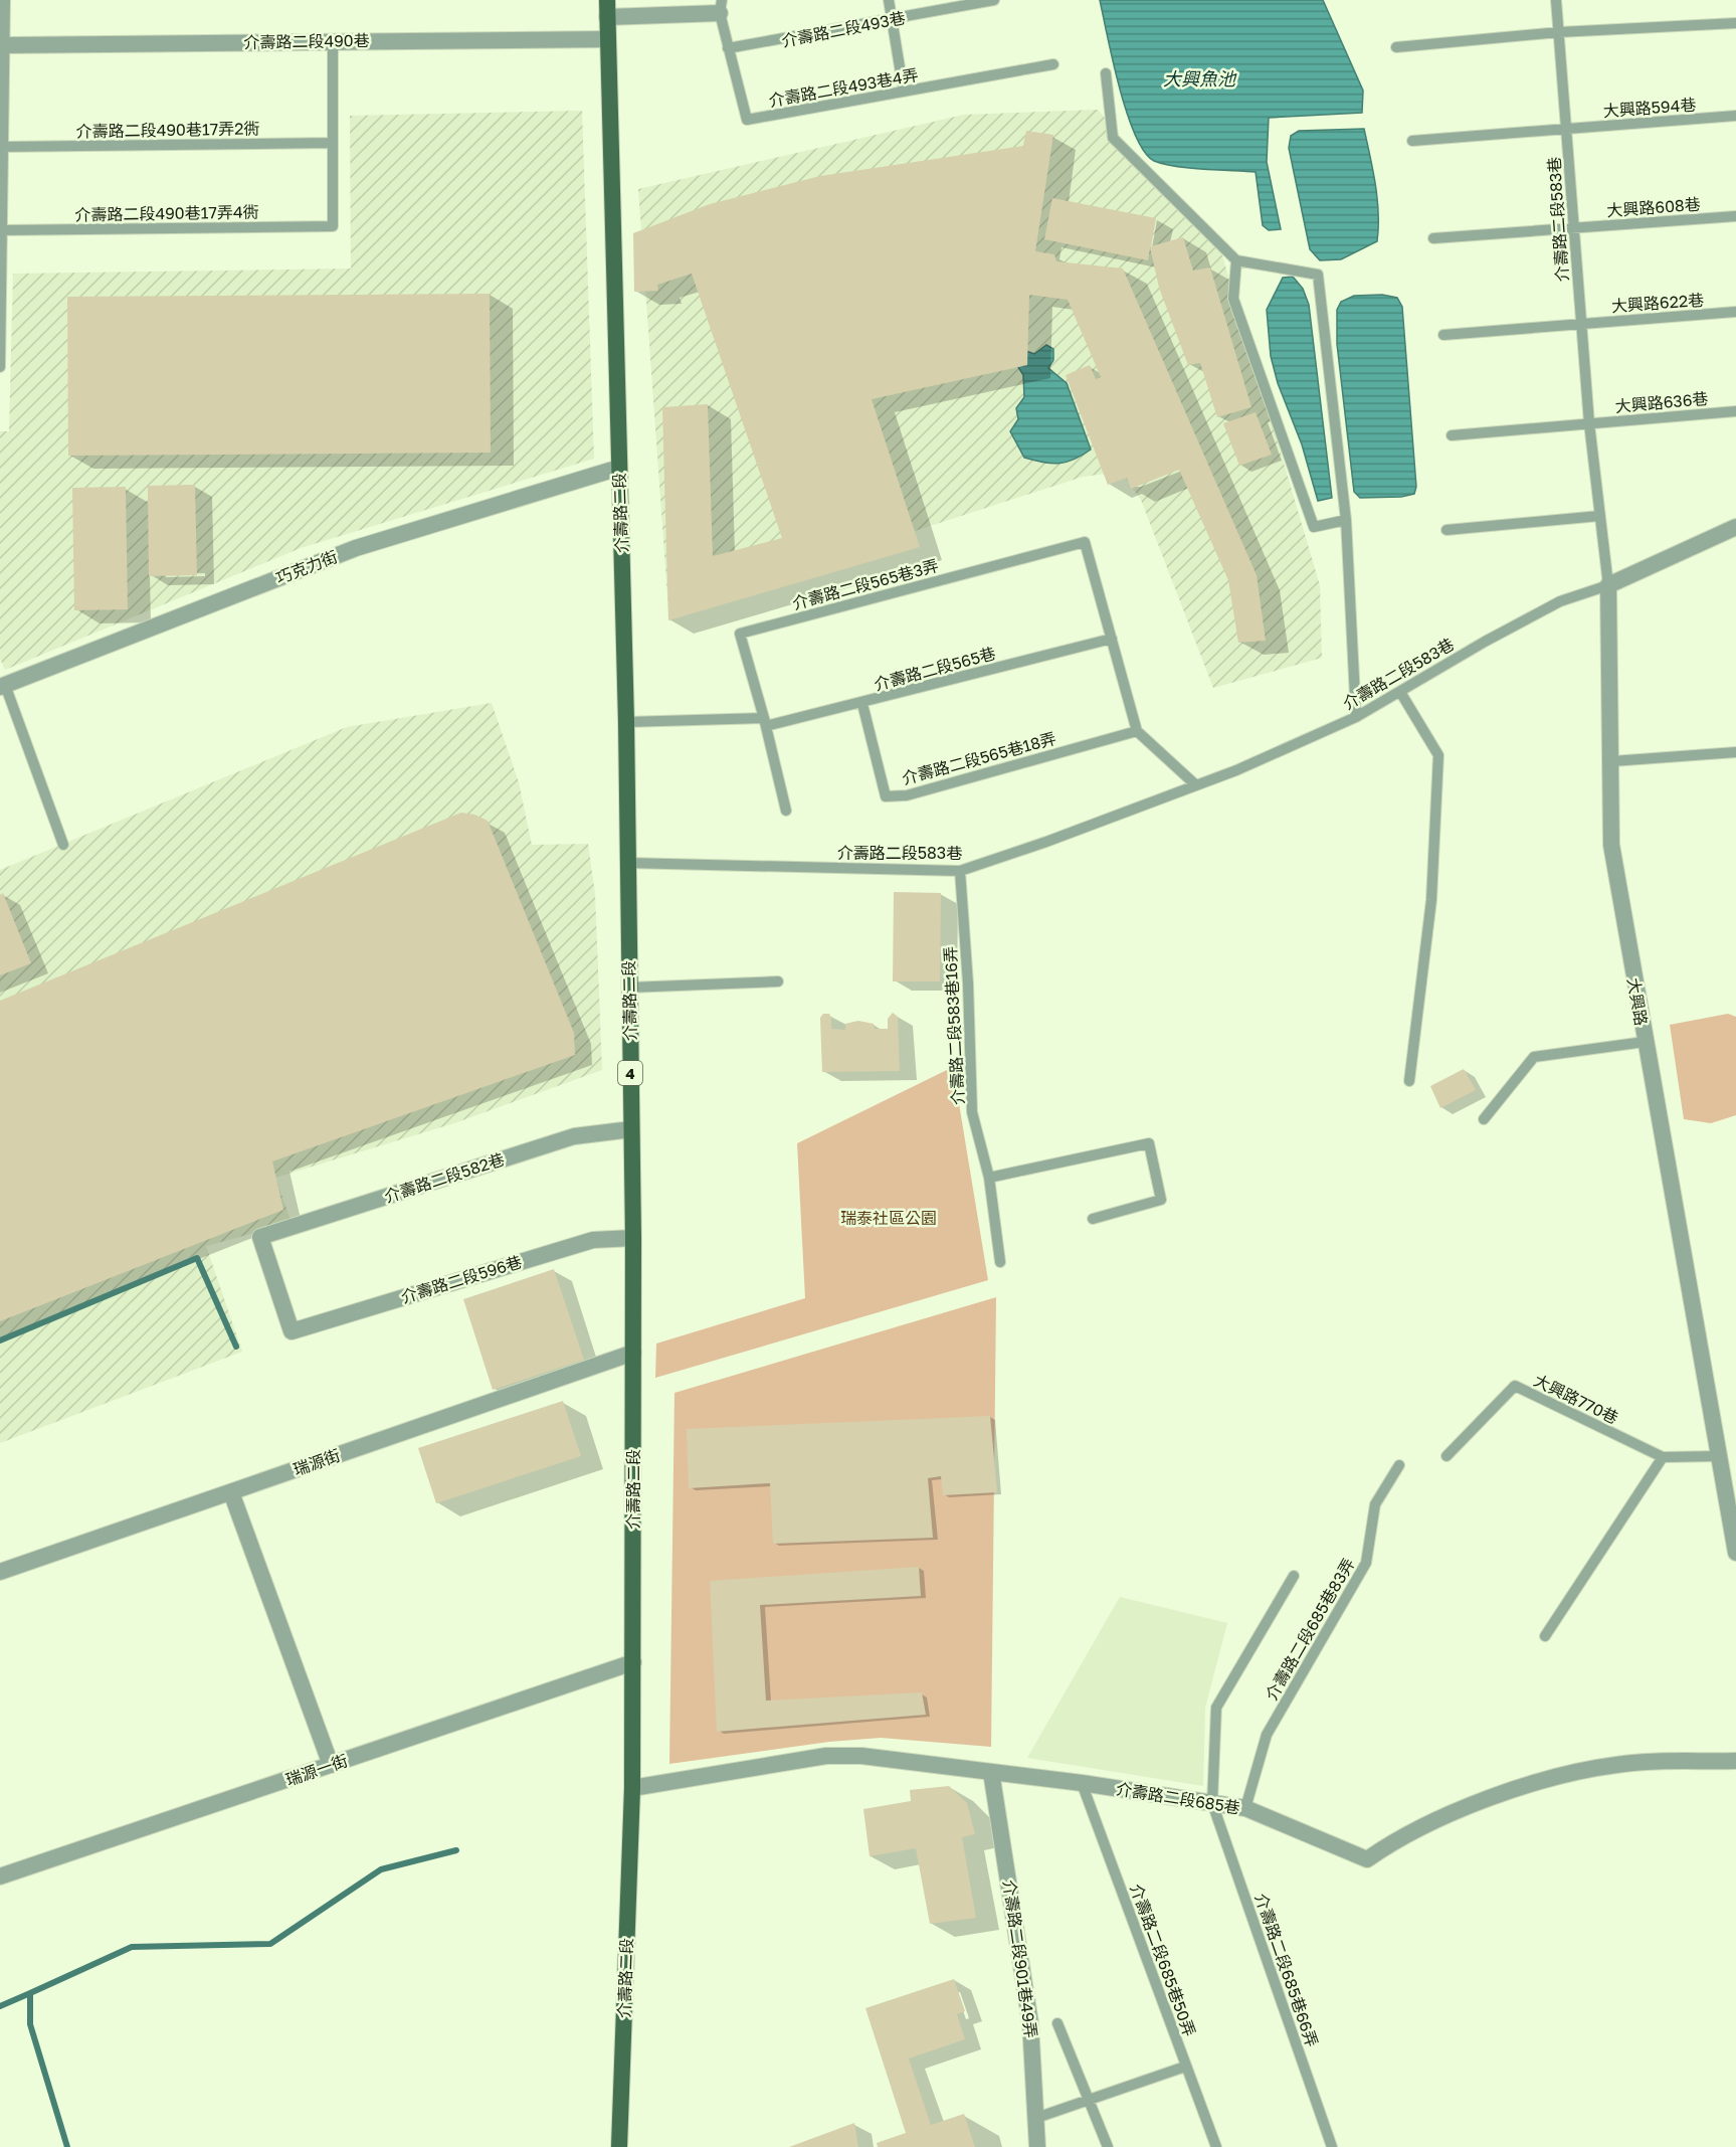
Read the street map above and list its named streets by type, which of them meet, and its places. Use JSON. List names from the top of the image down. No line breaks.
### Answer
{"streets":{"main road":["介壽路二段","4"],"street":["介壽路二段490巷","巧克力街","大興路","介壽路二段582巷","介壽路二段596巷","瑞源街","瑞源一街","介壽路二段685巷","介壽路二段901巷49弄"],"lane":["介壽路二段493巷","介壽路二段493巷4弄","大興路594巷","介壽路二段490巷17弄2衖","大興路608巷","介壽路二段490巷17弄4衖","介壽路二段583巷","大興路622巷","大興路636巷","介壽路二段565巷3弄","介壽路二段565巷","介壽路二段565巷18弄","介壽路二段583巷16弄","大興路770巷","介壽路二段685巷83弄","介壽路二段685巷50弄","介壽路二段685巷66弄"]},"crossings":[["介壽路二段493巷","介壽路二段493巷4弄"],["介壽路二段490巷","介壽路二段"],["大興路594巷","介壽路二段583巷"],["介壽路二段490巷17弄2衖","介壽路二段490巷17弄4衖"],["大興路608巷","介壽路二段583巷"],["介壽路二段583巷","大興路622巷"],["介壽路二段583巷","大興路636巷"],["介壽路二段583巷","介壽路二段"],["介壽路二段583巷","大興路"],["介壽路二段583巷","介壽路二段583巷16弄"],["介壽路二段","巧克力街"],["介壽路二段","介壽路二段565巷"],["介壽路二段","介壽路二段582巷"],["介壽路二段","介壽路二段596巷"],["介壽路二段","瑞源街"],["介壽路二段","瑞源一街"],["介壽路二段","介壽路二段685巷"],["介壽路二段565巷3弄","介壽路二段565巷"],["介壽路二段565巷","介壽路二段565巷18弄"],["大興路","大興路770巷"],["介壽路二段582巷","介壽路二段596巷"],["介壽路二段685巷83弄","介壽路二段685巷"],["介壽路二段685巷","介壽路二段901巷49弄"],["介壽路二段685巷","介壽路二段685巷50弄"],["介壽路二段685巷","介壽路二段685巷66弄"]],"water":["大興魚池"],"parks":["瑞泰社區公園"]}
